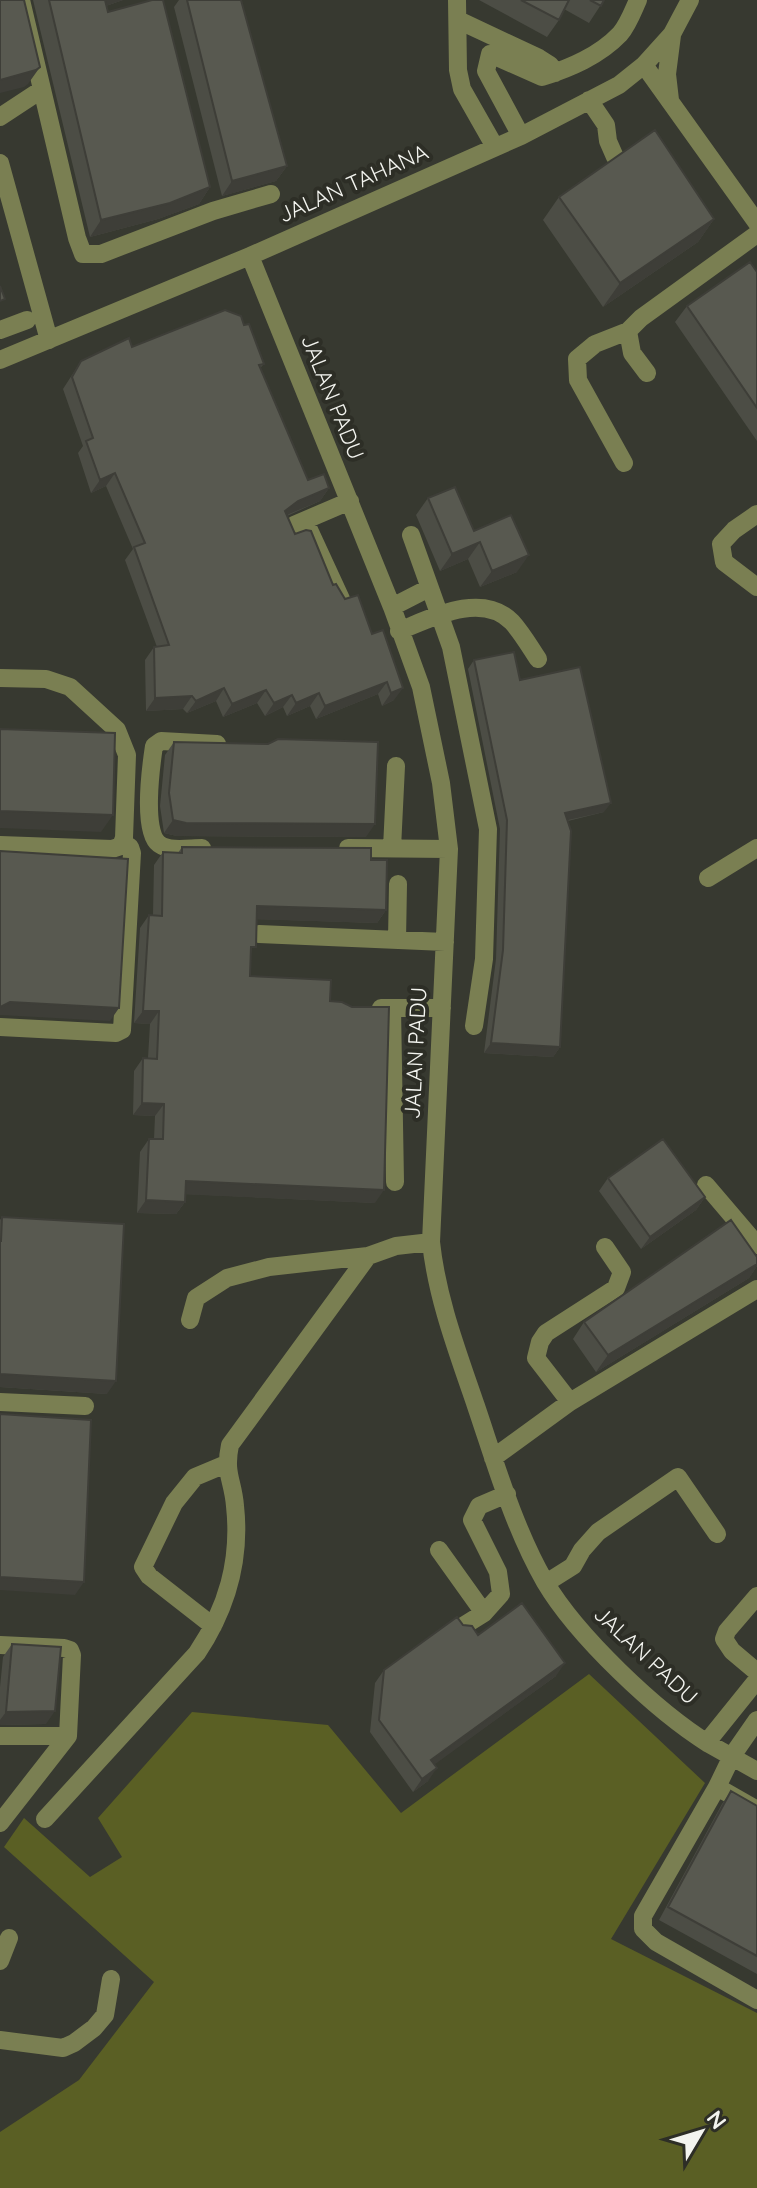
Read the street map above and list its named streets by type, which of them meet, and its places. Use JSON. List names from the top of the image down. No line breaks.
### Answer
{"streets":{"street":["JALAN TAHANA","JALAN PADU"]},"crossings":[["JALAN TAHANA","JALAN PADU"]],"north":"top right"}
